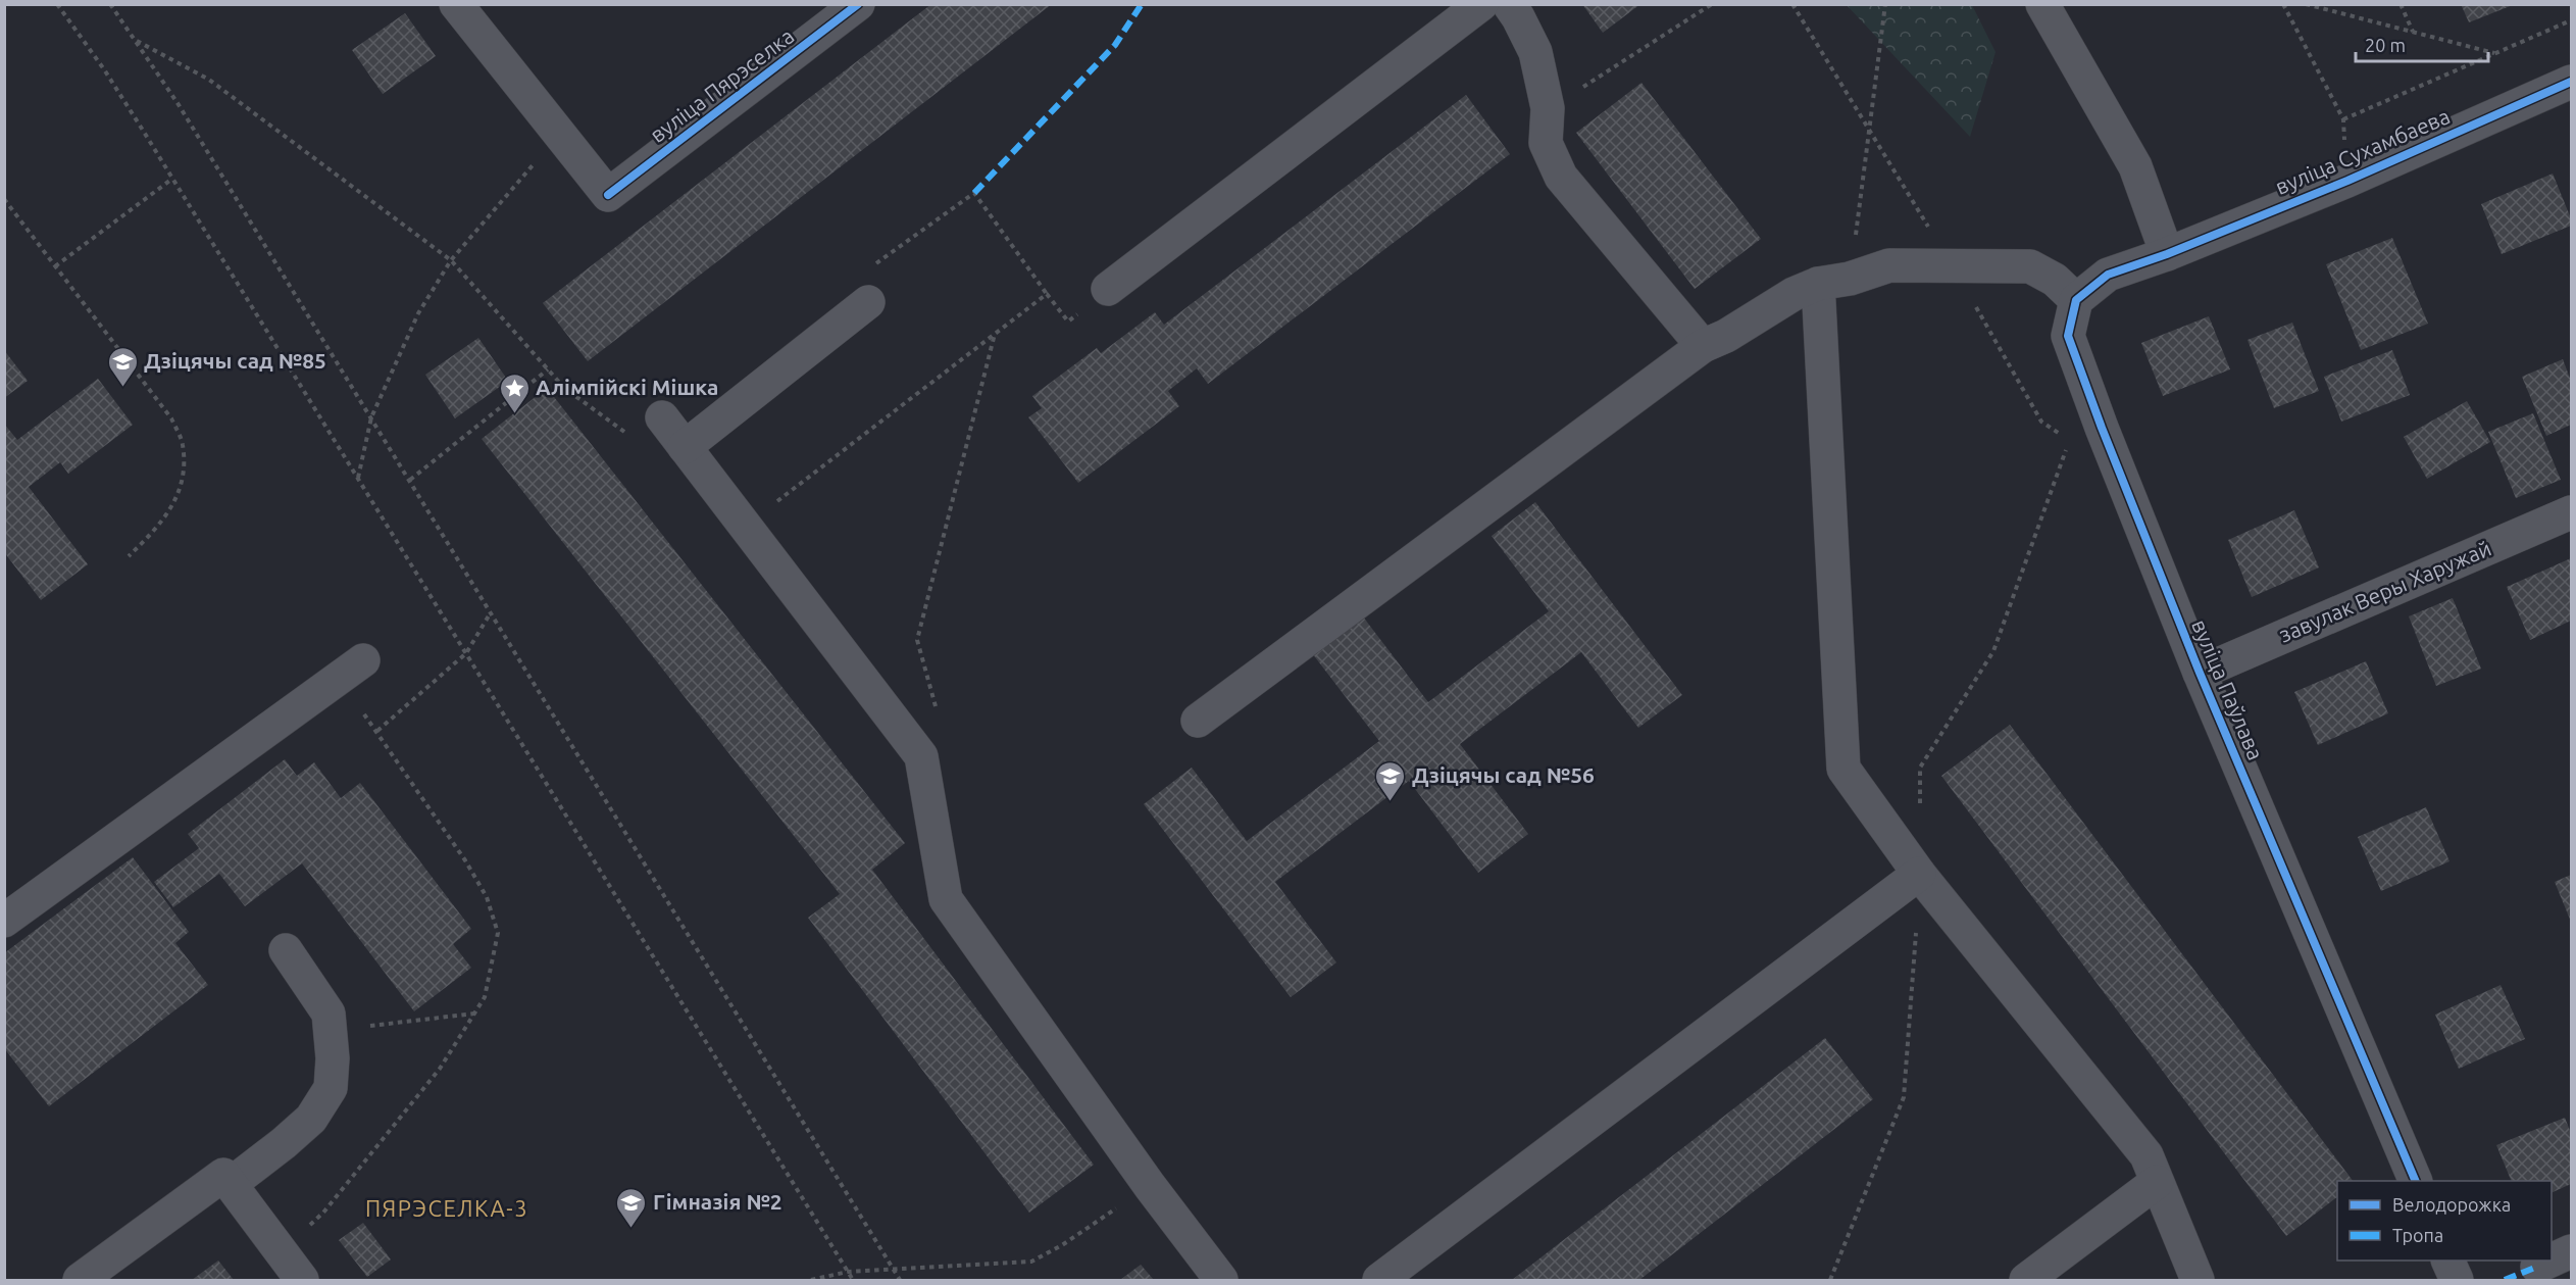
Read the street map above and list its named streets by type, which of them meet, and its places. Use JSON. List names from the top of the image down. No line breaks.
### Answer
{"streets":{"street":["вуліца Пярэселка","вуліца Сухамбаева","завулак Веры Харужай","вуліца Паўлава"]},"crossings":[["завулак Веры Харужай","вуліца Паўлава"]],"districts":["ПЯРЭСЕЛКА-3"],"places":{"school or university":["Дзіцячы сад №85","Дзіцячы сад №56","Гімназія №2"],"place":["Алімпійскі Мішка"]},"legend":["Велодорожка","Тропа"],"scale_bar":"20 m"}
